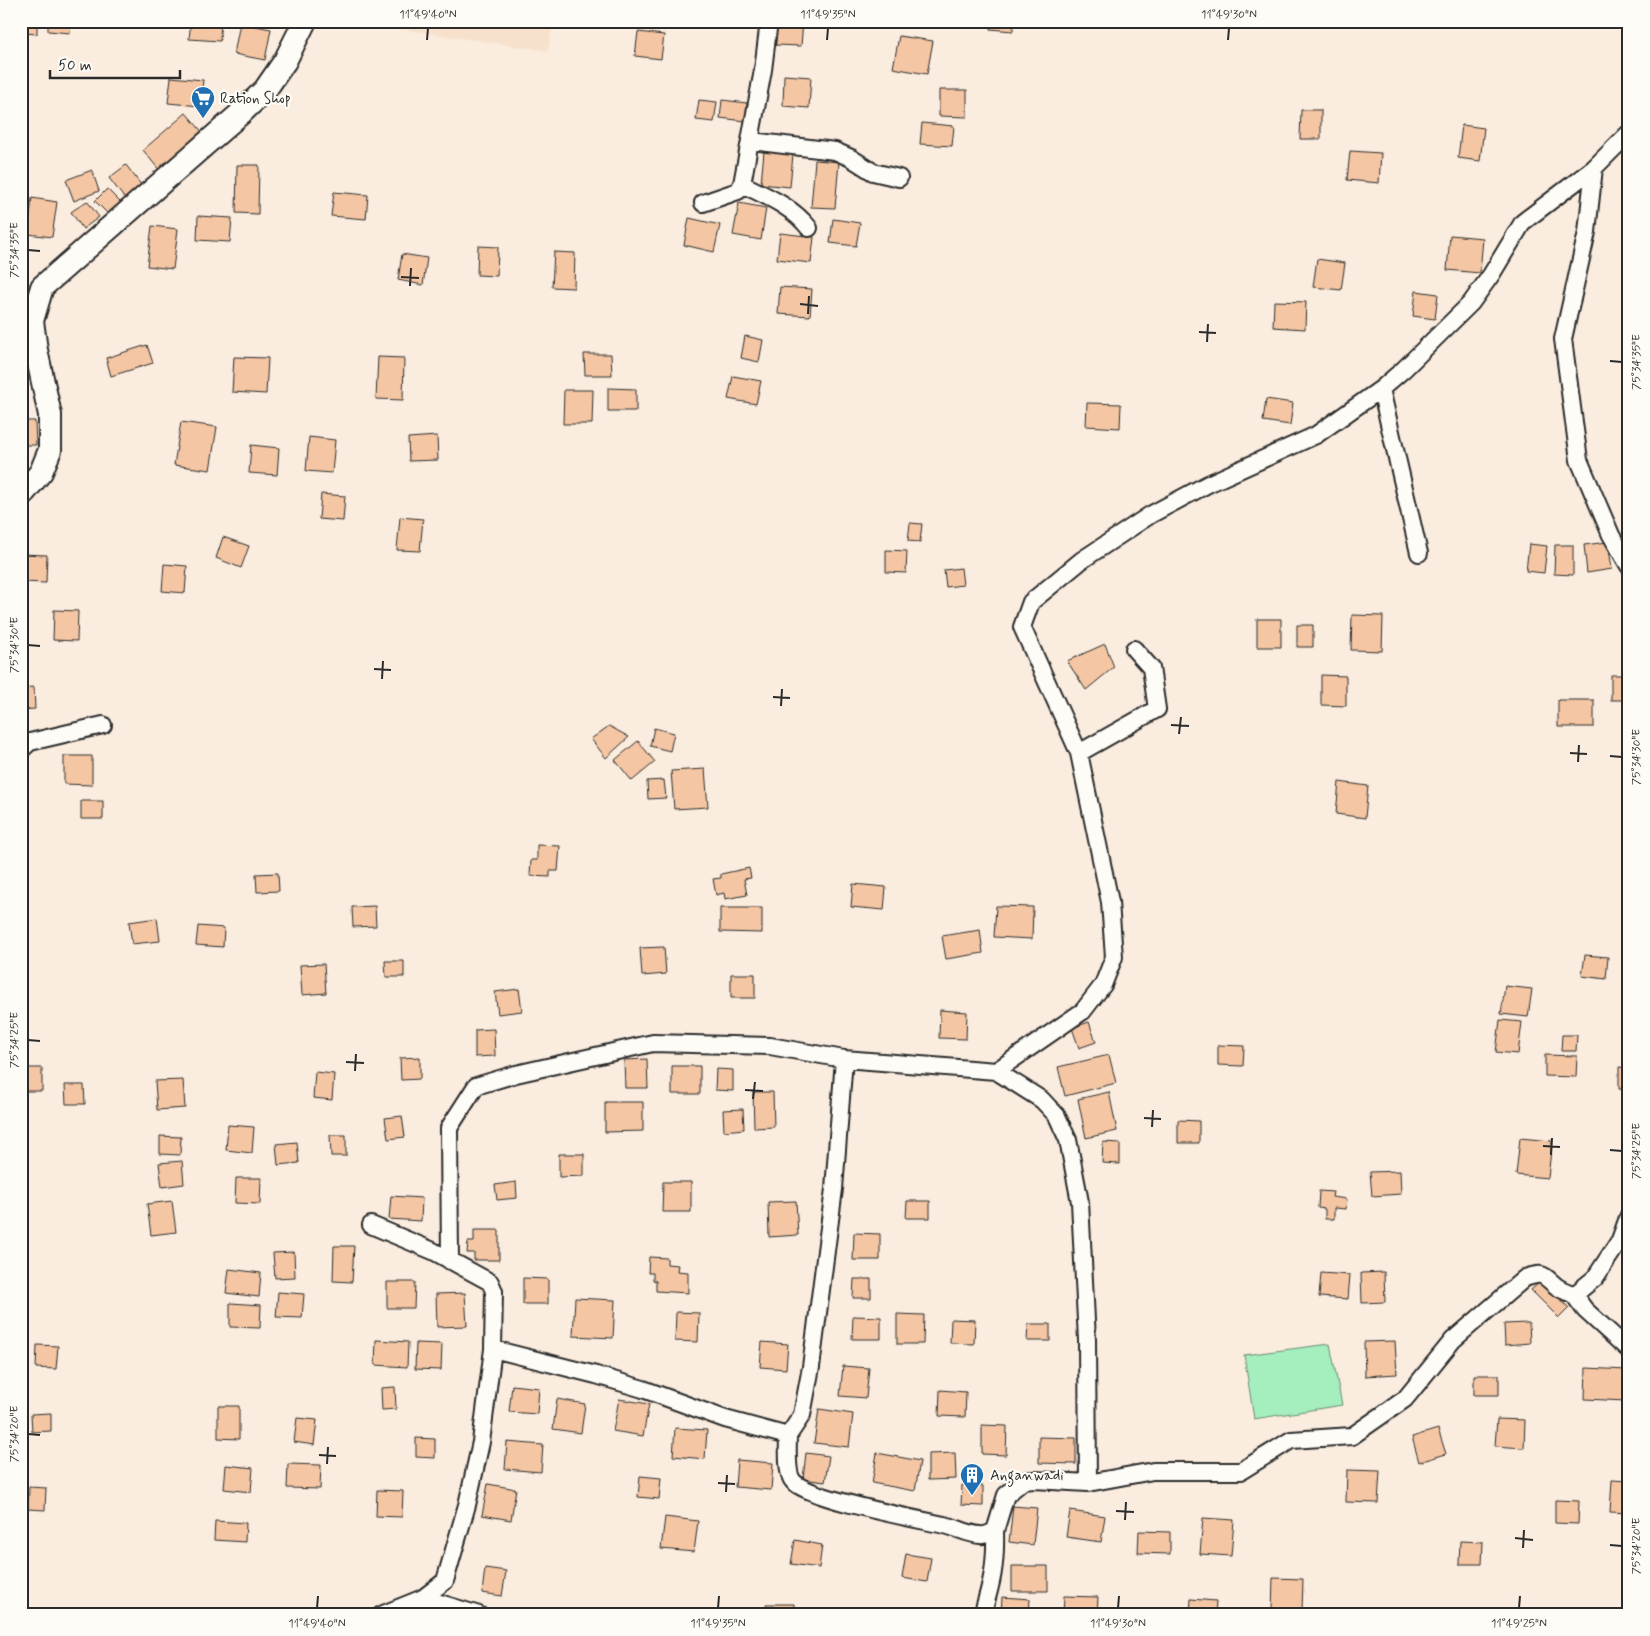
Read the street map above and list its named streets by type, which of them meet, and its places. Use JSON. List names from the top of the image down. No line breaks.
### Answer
{"places":{"supermarket":["Ration Shop"],"building":["Anganwadi"]},"scale_bar":"50 m","coordinates":["11°49'40\"N","11°49'35\"N","11°49'30\"N","75°34'35\"E","75°34'30\"E","75°34'25\"E","75°34'20\"E","11°49'25\"N"]}
